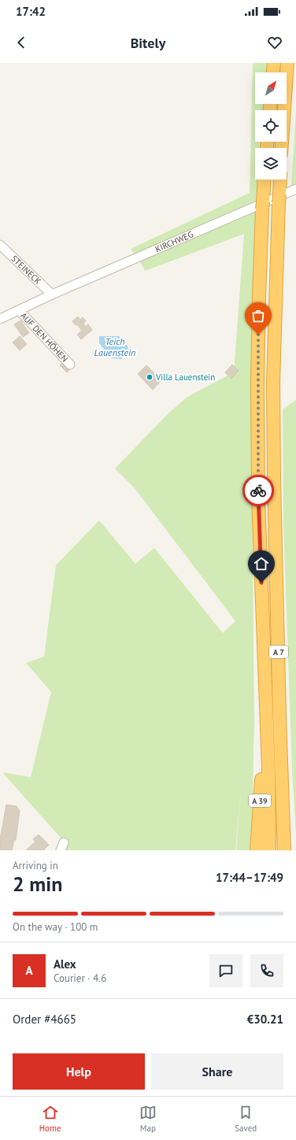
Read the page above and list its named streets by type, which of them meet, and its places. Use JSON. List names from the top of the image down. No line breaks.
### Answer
{"streets":{"highway":["A 7","A 39"],"street":["KIRCHWEG","STEINECK","AUF DEN HÖHEN"]},"crossings":[["KIRCHWEG","STEINECK"],["KIRCHWEG","AUF DEN HÖHEN"],["STEINECK","AUF DEN HÖHEN"],["A 7","A 39"]],"water":["Teich Lauenstein"],"places":["Villa Lauenstein"],"north":"top right","page":{"status":"17:42","header":"Bitely","heading":["2 min","Arriving in","17:44–17:49"],"panel":["Alex","Courier · 4.6","Order #4665","€30.21"],"bar":"On the way · 100 m","round":"A","buttons":["Help","Share"],"tabs":["Home","Map","Saved"]}}
